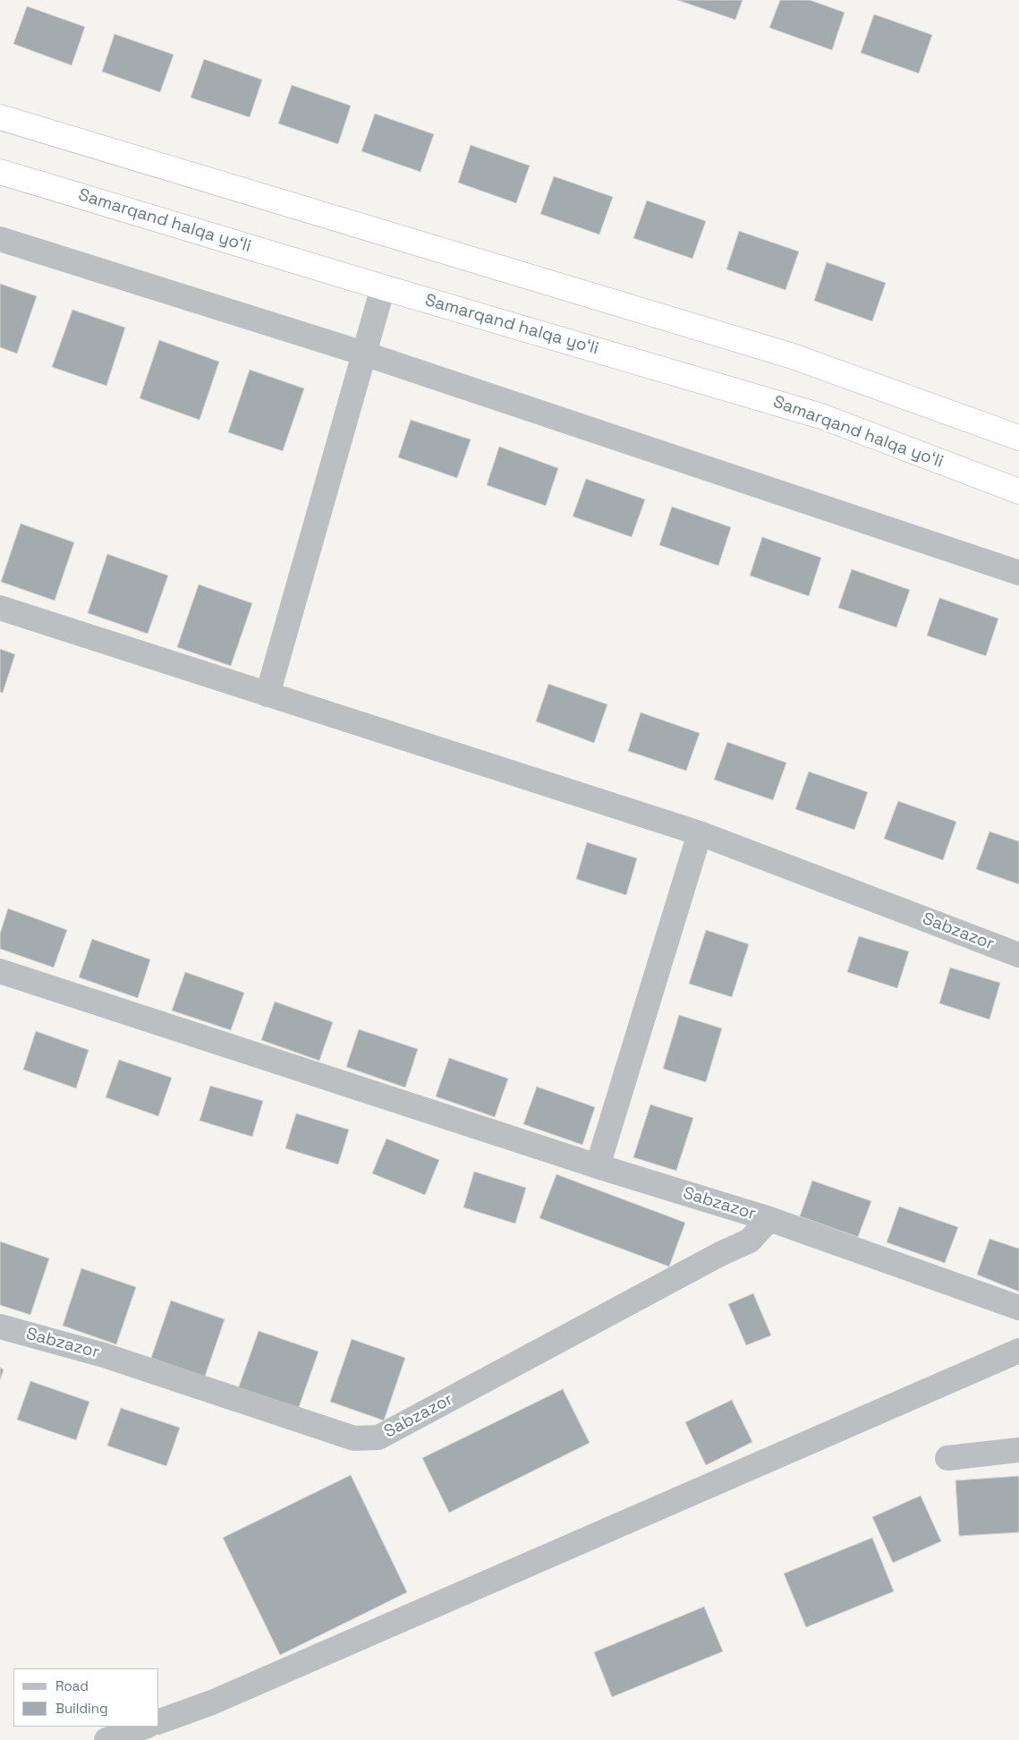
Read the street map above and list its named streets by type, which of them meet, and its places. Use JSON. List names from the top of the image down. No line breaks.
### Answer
{"streets":{"highway":["Samarqand halqa yoʻli"],"street":["Sabzazor"]},"legend":["Road","Building"]}
